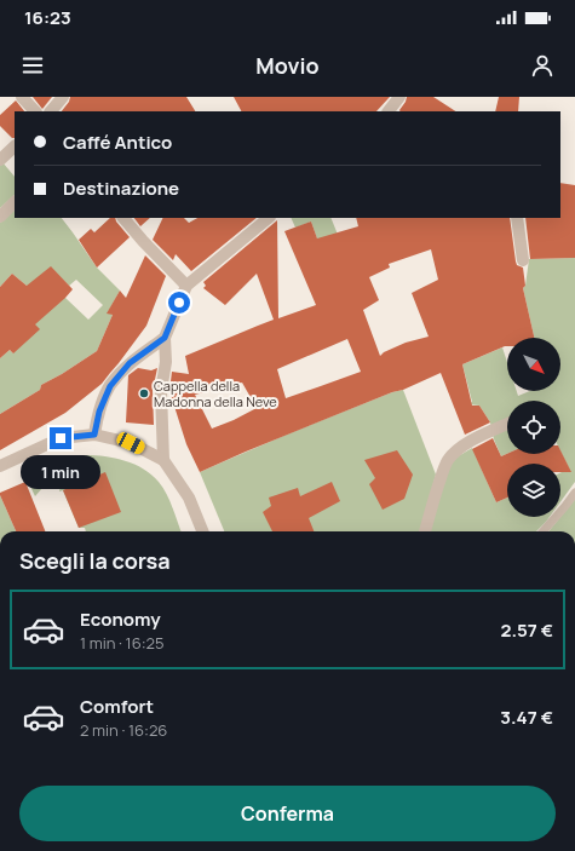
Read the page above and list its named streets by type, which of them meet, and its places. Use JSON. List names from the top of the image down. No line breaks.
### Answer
{"places":["Cappella della Madonna della Neve"],"north":"bottom right","page":{"status":"16:23","header":"Movio","banner":["Caffé Antico","Destinazione"],"bubble":"1 min","heading":"Scegli la corsa","list":[{"name":"Economy","note":"1 min · 16:25","value":"2.57 €"},{"name":"Comfort","note":"2 min · 16:26","value":"3.47 €"}],"buttons":"Conferma"}}
